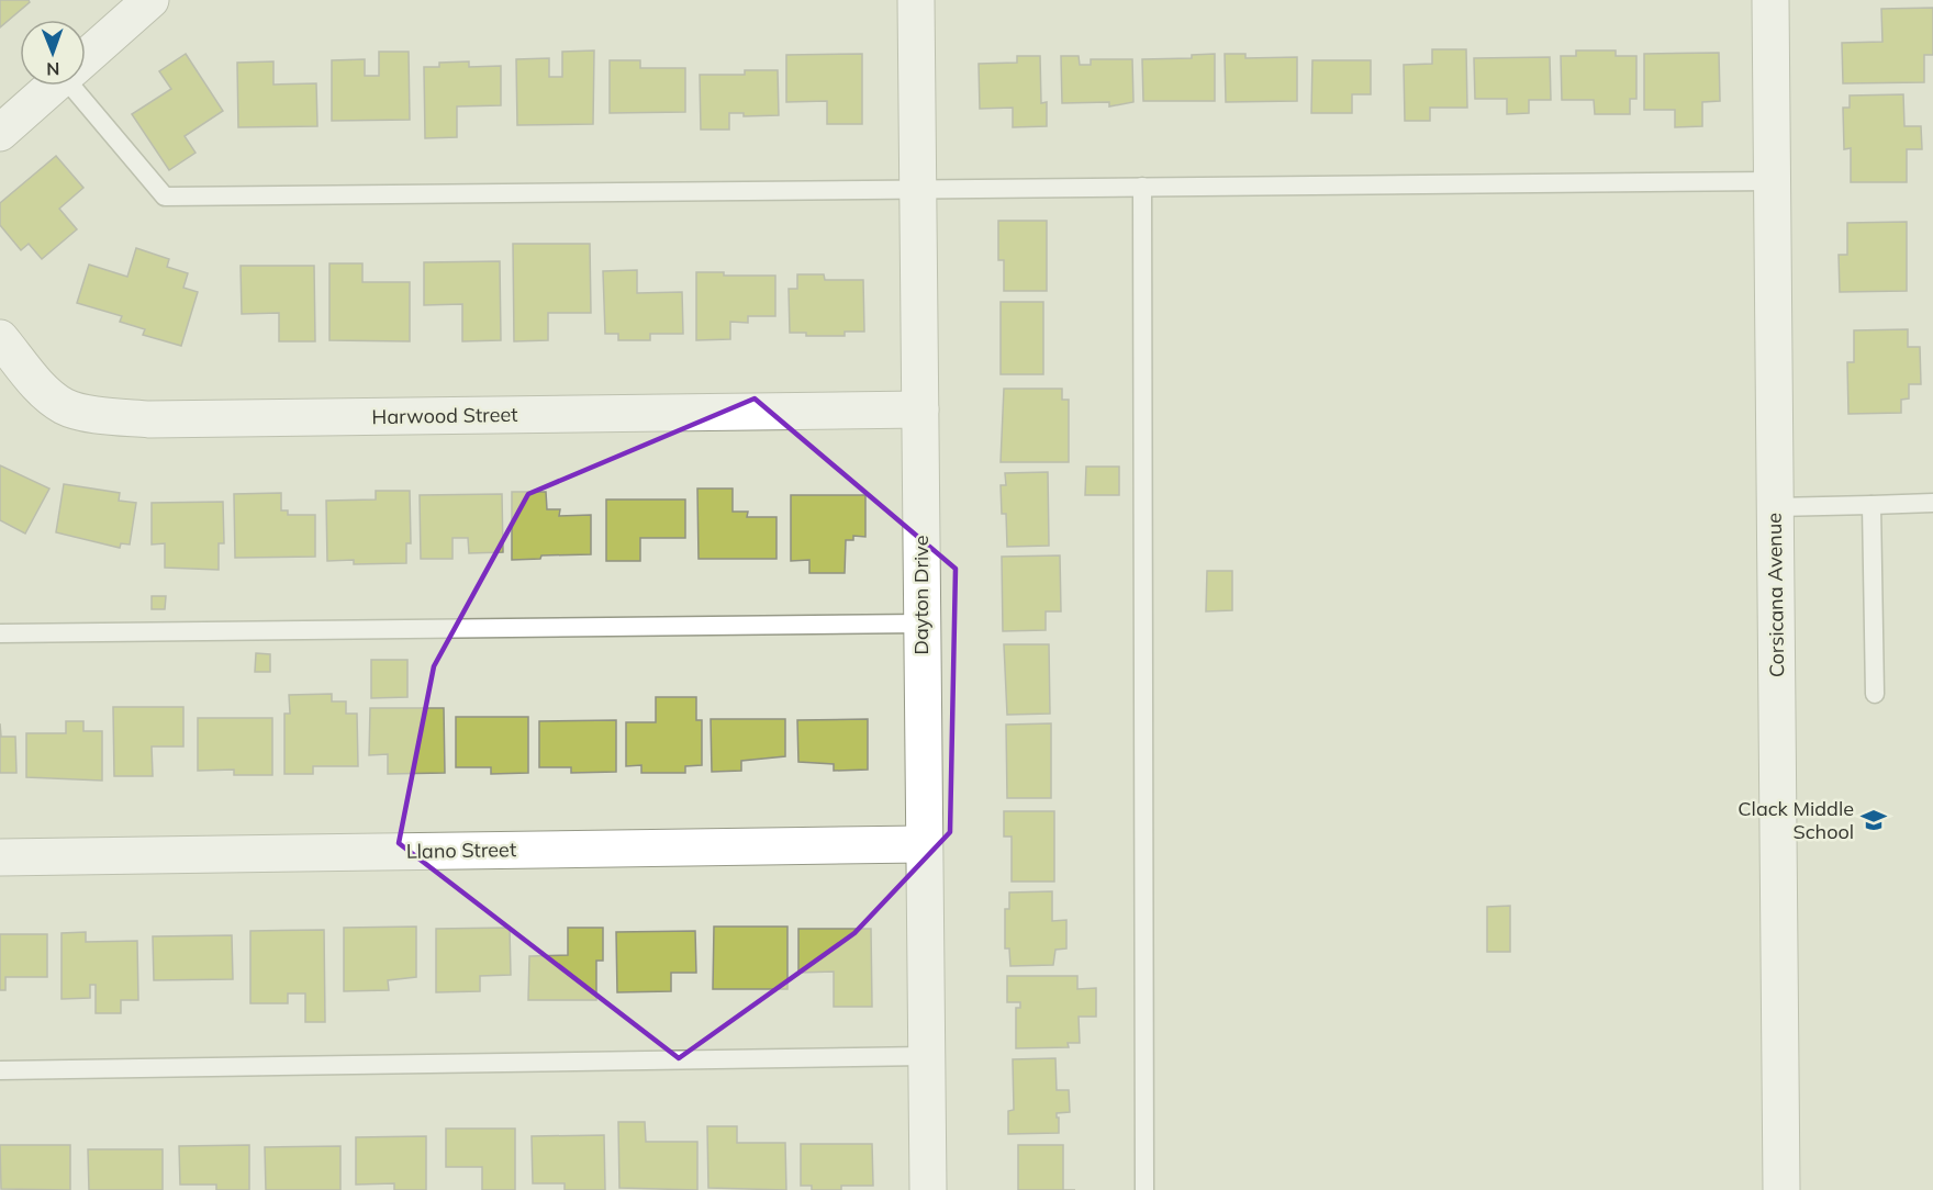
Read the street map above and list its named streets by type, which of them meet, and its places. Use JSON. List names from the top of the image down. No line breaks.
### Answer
{"streets":{"street":["Harwood Street","Dayton Drive","Corsicana Avenue","Llano Street"]},"crossings":[["Harwood Street","Dayton Drive"],["Dayton Drive","Llano Street"]],"places":{"school or university":["Clack Middle School"]},"north":"bottom"}
